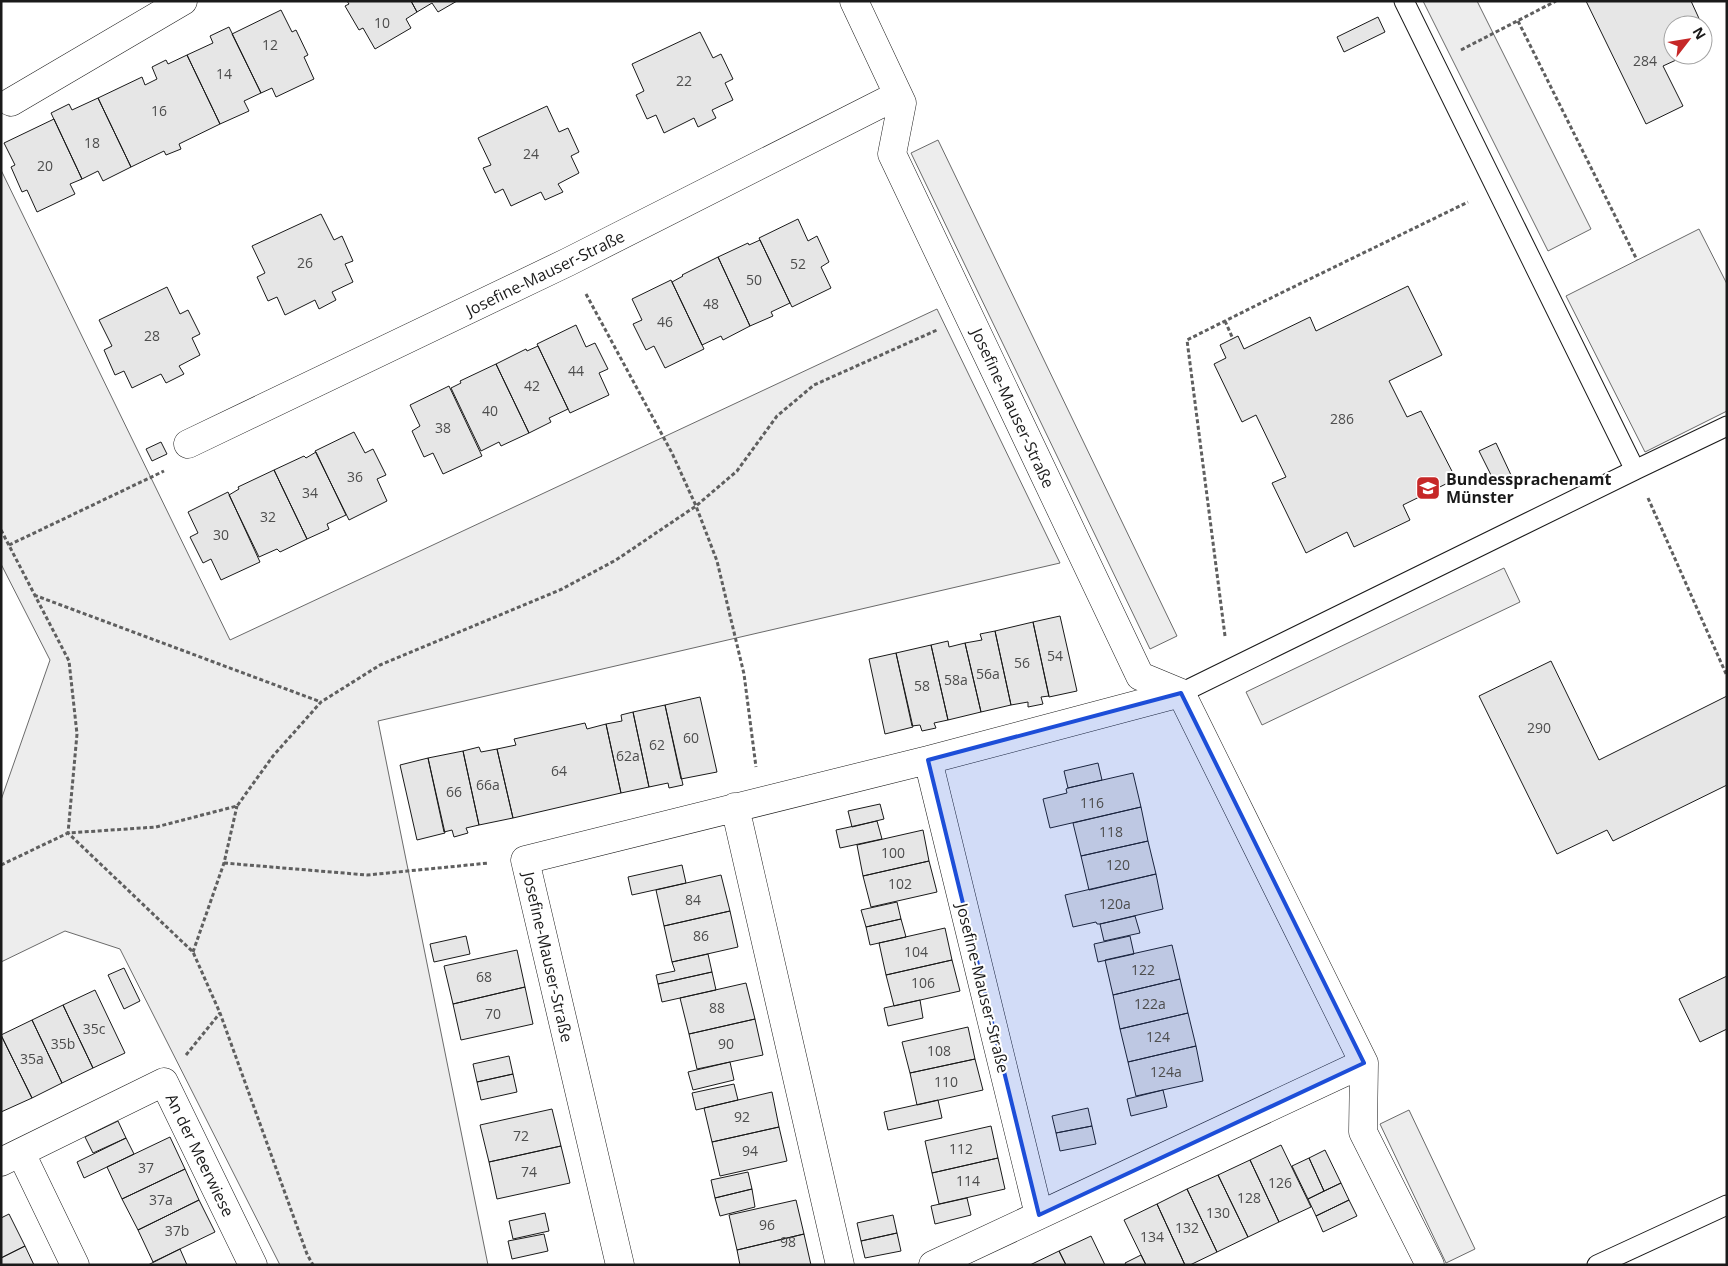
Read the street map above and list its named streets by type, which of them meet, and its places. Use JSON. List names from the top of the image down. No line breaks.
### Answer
{"streets":{"street":["Josefine-Mauser-Straße","An der Meerwiese"]},"places":{"school or university":["Bundessprachenamt Münster"]},"house_numbers":["10","12","284","14","22","16","18","24","20","26","52","50","48","46","28","44","42","40","286","38","36","34","32","30","54","56","56a","58a","58","290","60","62","62a","64","66a","66","116","118","100","120","102","84","120a","86","104","122","68","106","122a","88","70","35c","124","35b","90","108","35a","124a","110","92","72","112","94","37","74","114","126","128","37a","130","96","132","37b","134","98"],"north":"top right"}
